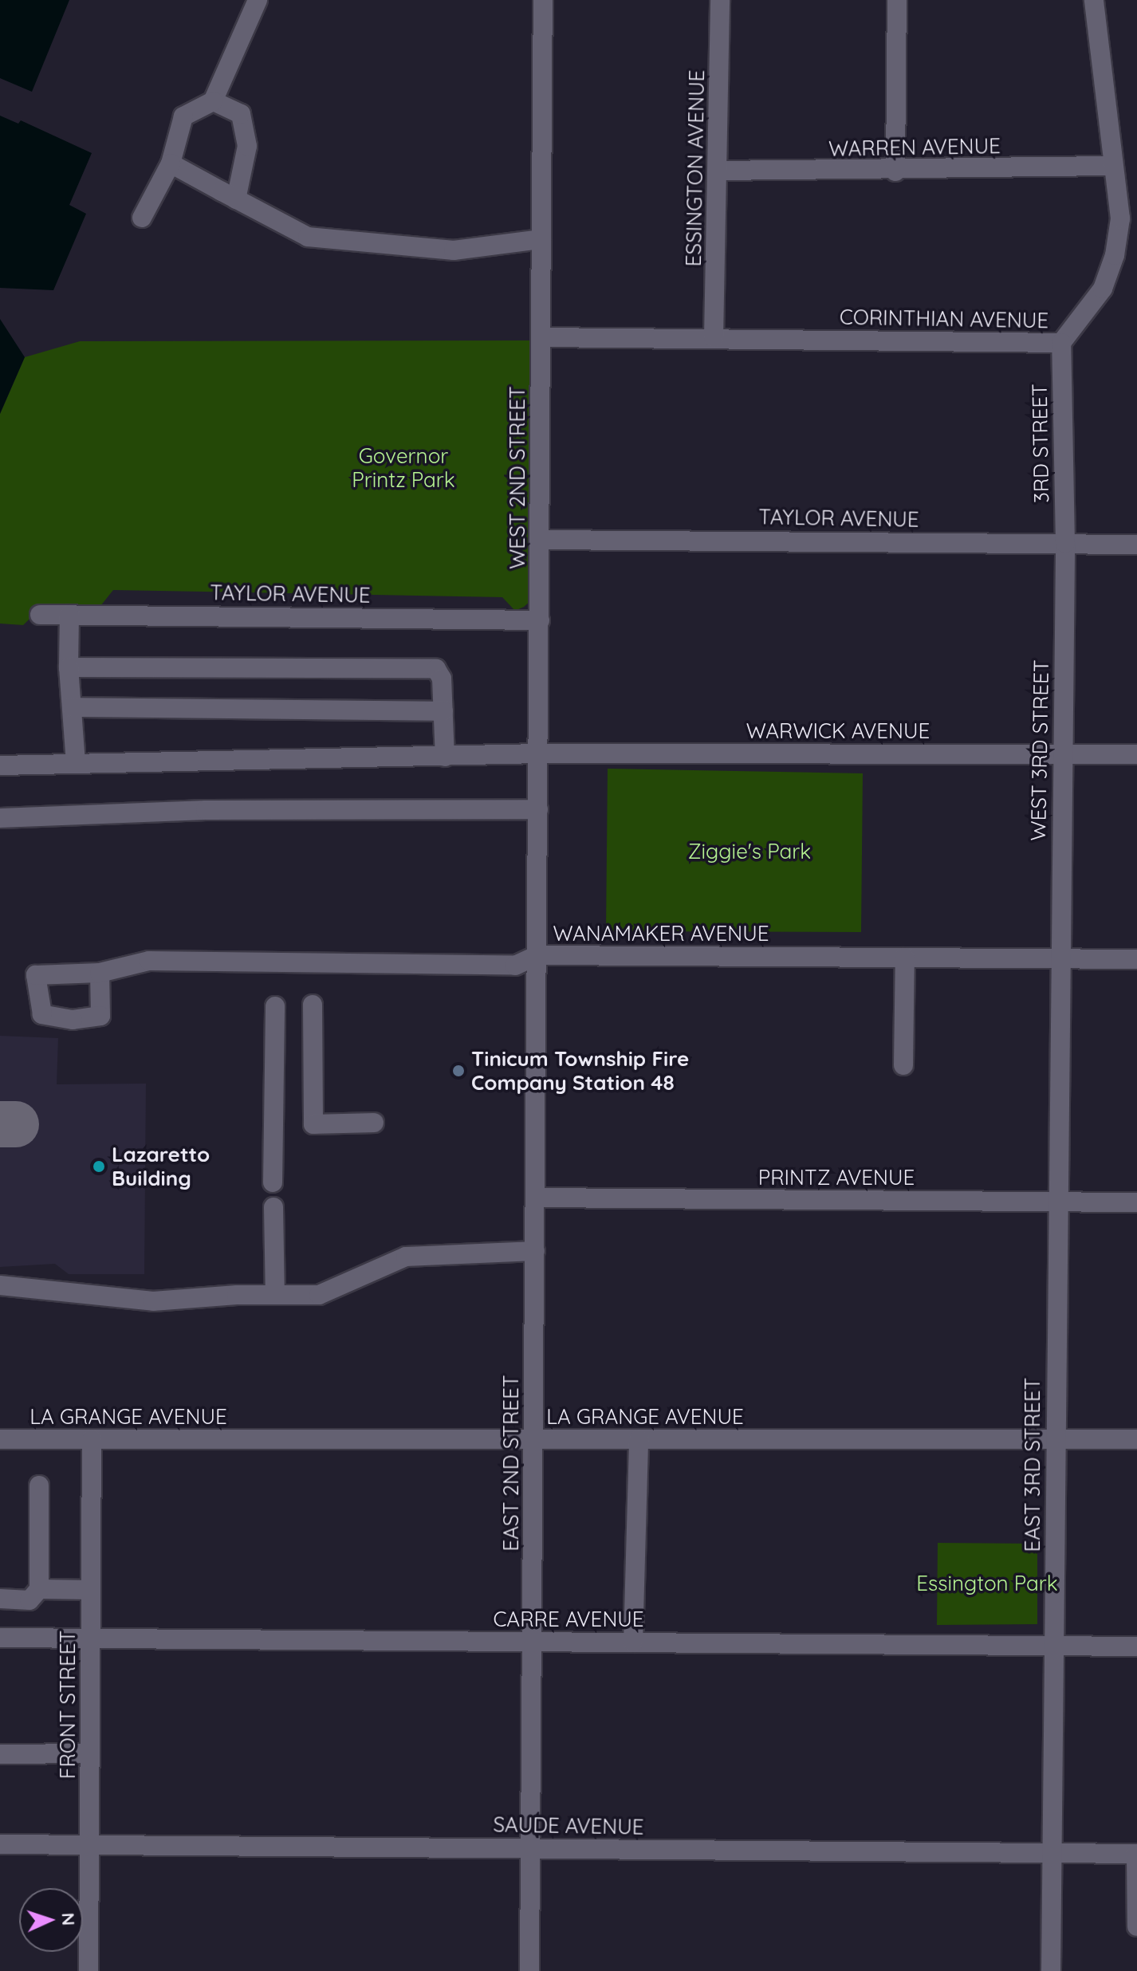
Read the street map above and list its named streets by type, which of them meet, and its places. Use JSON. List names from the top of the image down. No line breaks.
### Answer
{"streets":{"street":["WARREN AVENUE","ESSINGTON AVENUE","CORINTHIAN AVENUE","3RD STREET","WEST 2ND STREET","TAYLOR AVENUE","WARWICK AVENUE","WEST 3RD STREET","WANAMAKER AVENUE","PRINTZ AVENUE","LA GRANGE AVENUE","EAST 2ND STREET","EAST 3RD STREET","CARRE AVENUE","FRONT STREET","SAUDE AVENUE"]},"crossings":[["WARREN AVENUE","ESSINGTON AVENUE"],["WARREN AVENUE","CORINTHIAN AVENUE"],["ESSINGTON AVENUE","CORINTHIAN AVENUE"],["CORINTHIAN AVENUE","3RD STREET"],["CORINTHIAN AVENUE","WEST 2ND STREET"],["3RD STREET","TAYLOR AVENUE"],["3RD STREET","WEST 3RD STREET"],["WEST 2ND STREET","TAYLOR AVENUE"],["WEST 2ND STREET","WARWICK AVENUE"],["WEST 2ND STREET","WANAMAKER AVENUE"],["WEST 2ND STREET","EAST 2ND STREET"],["TAYLOR AVENUE","WEST 3RD STREET"],["WARWICK AVENUE","WEST 3RD STREET"],["WEST 3RD STREET","WANAMAKER AVENUE"],["WEST 3RD STREET","EAST 3RD STREET"],["WANAMAKER AVENUE","EAST 2ND STREET"],["WANAMAKER AVENUE","EAST 3RD STREET"],["PRINTZ AVENUE","EAST 2ND STREET"],["PRINTZ AVENUE","EAST 3RD STREET"],["LA GRANGE AVENUE","EAST 2ND STREET"],["LA GRANGE AVENUE","EAST 3RD STREET"],["LA GRANGE AVENUE","FRONT STREET"],["EAST 2ND STREET","CARRE AVENUE"],["EAST 2ND STREET","SAUDE AVENUE"],["EAST 3RD STREET","CARRE AVENUE"],["EAST 3RD STREET","SAUDE AVENUE"],["CARRE AVENUE","FRONT STREET"],["FRONT STREET","SAUDE AVENUE"]],"parks":["Governor Printz Park","Ziggie's Park","Essington Park"],"places":["Tinicum Township Fire Company Station 48","Lazaretto Building"],"north":"right"}
